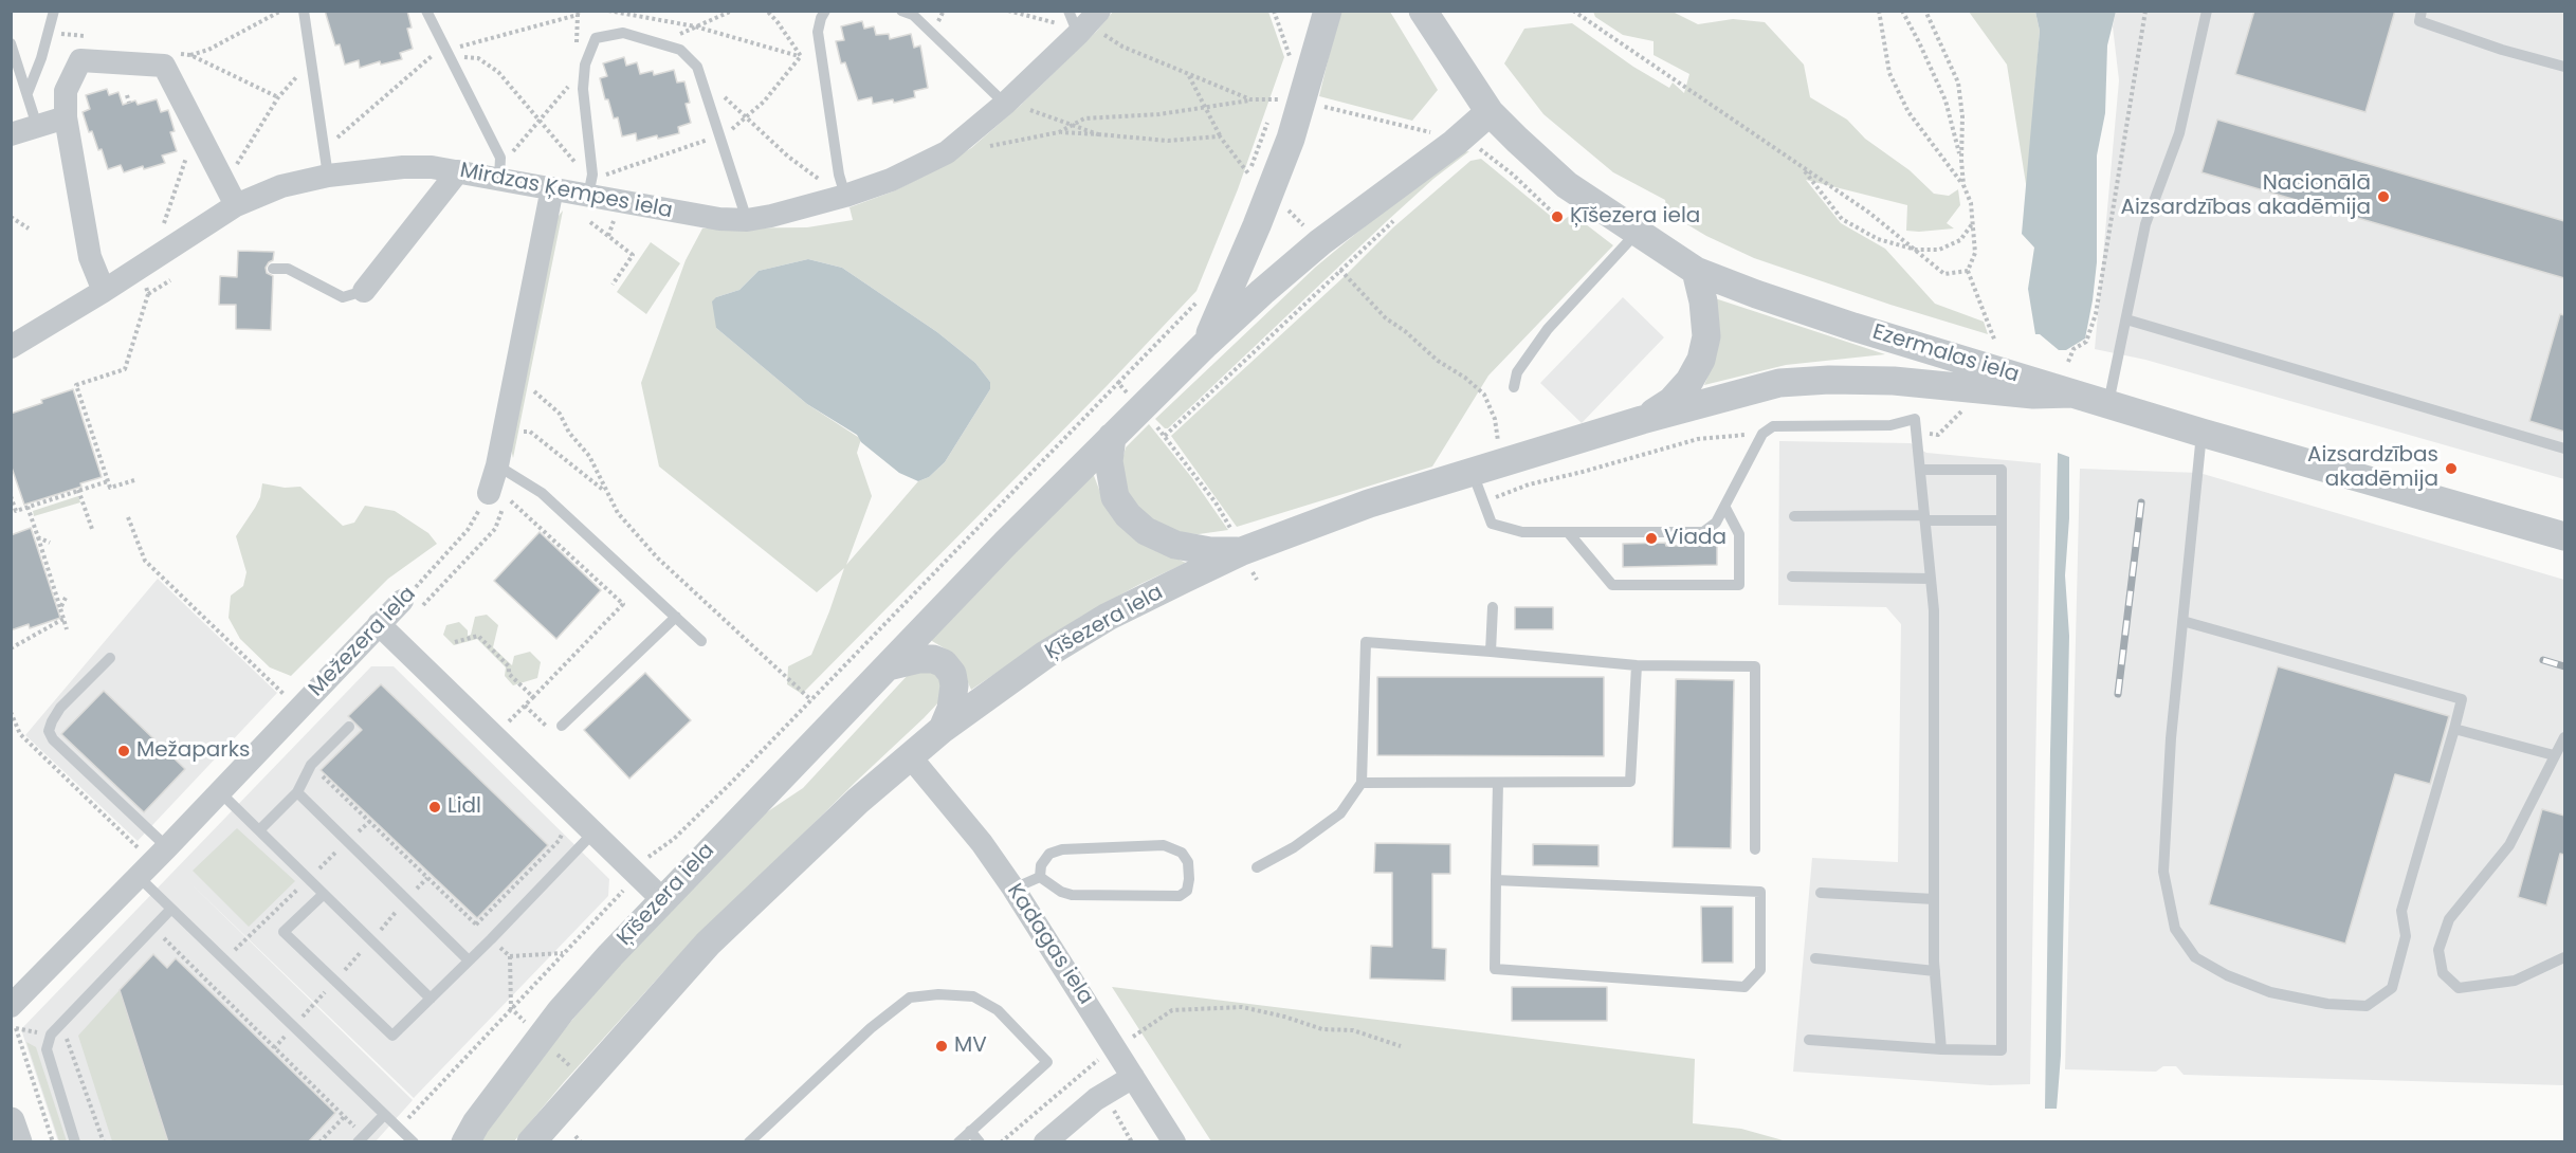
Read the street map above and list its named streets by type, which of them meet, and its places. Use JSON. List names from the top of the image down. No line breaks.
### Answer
{"streets":{"street":["Mirdzas Ķempes iela","Ezermalas iela","Ķīšezera iela","Mežezera iela","Kadagas iela"]},"crossings":[["Ezermalas iela","Ķīšezera iela"],["Ķīšezera iela","Kadagas iela"]],"places":["Nacionālā Aizsardzības akadēmija","Ķīšezera iela","Aizsardzības akadēmija","Viada","Mežaparks","Lidl","MV"]}
